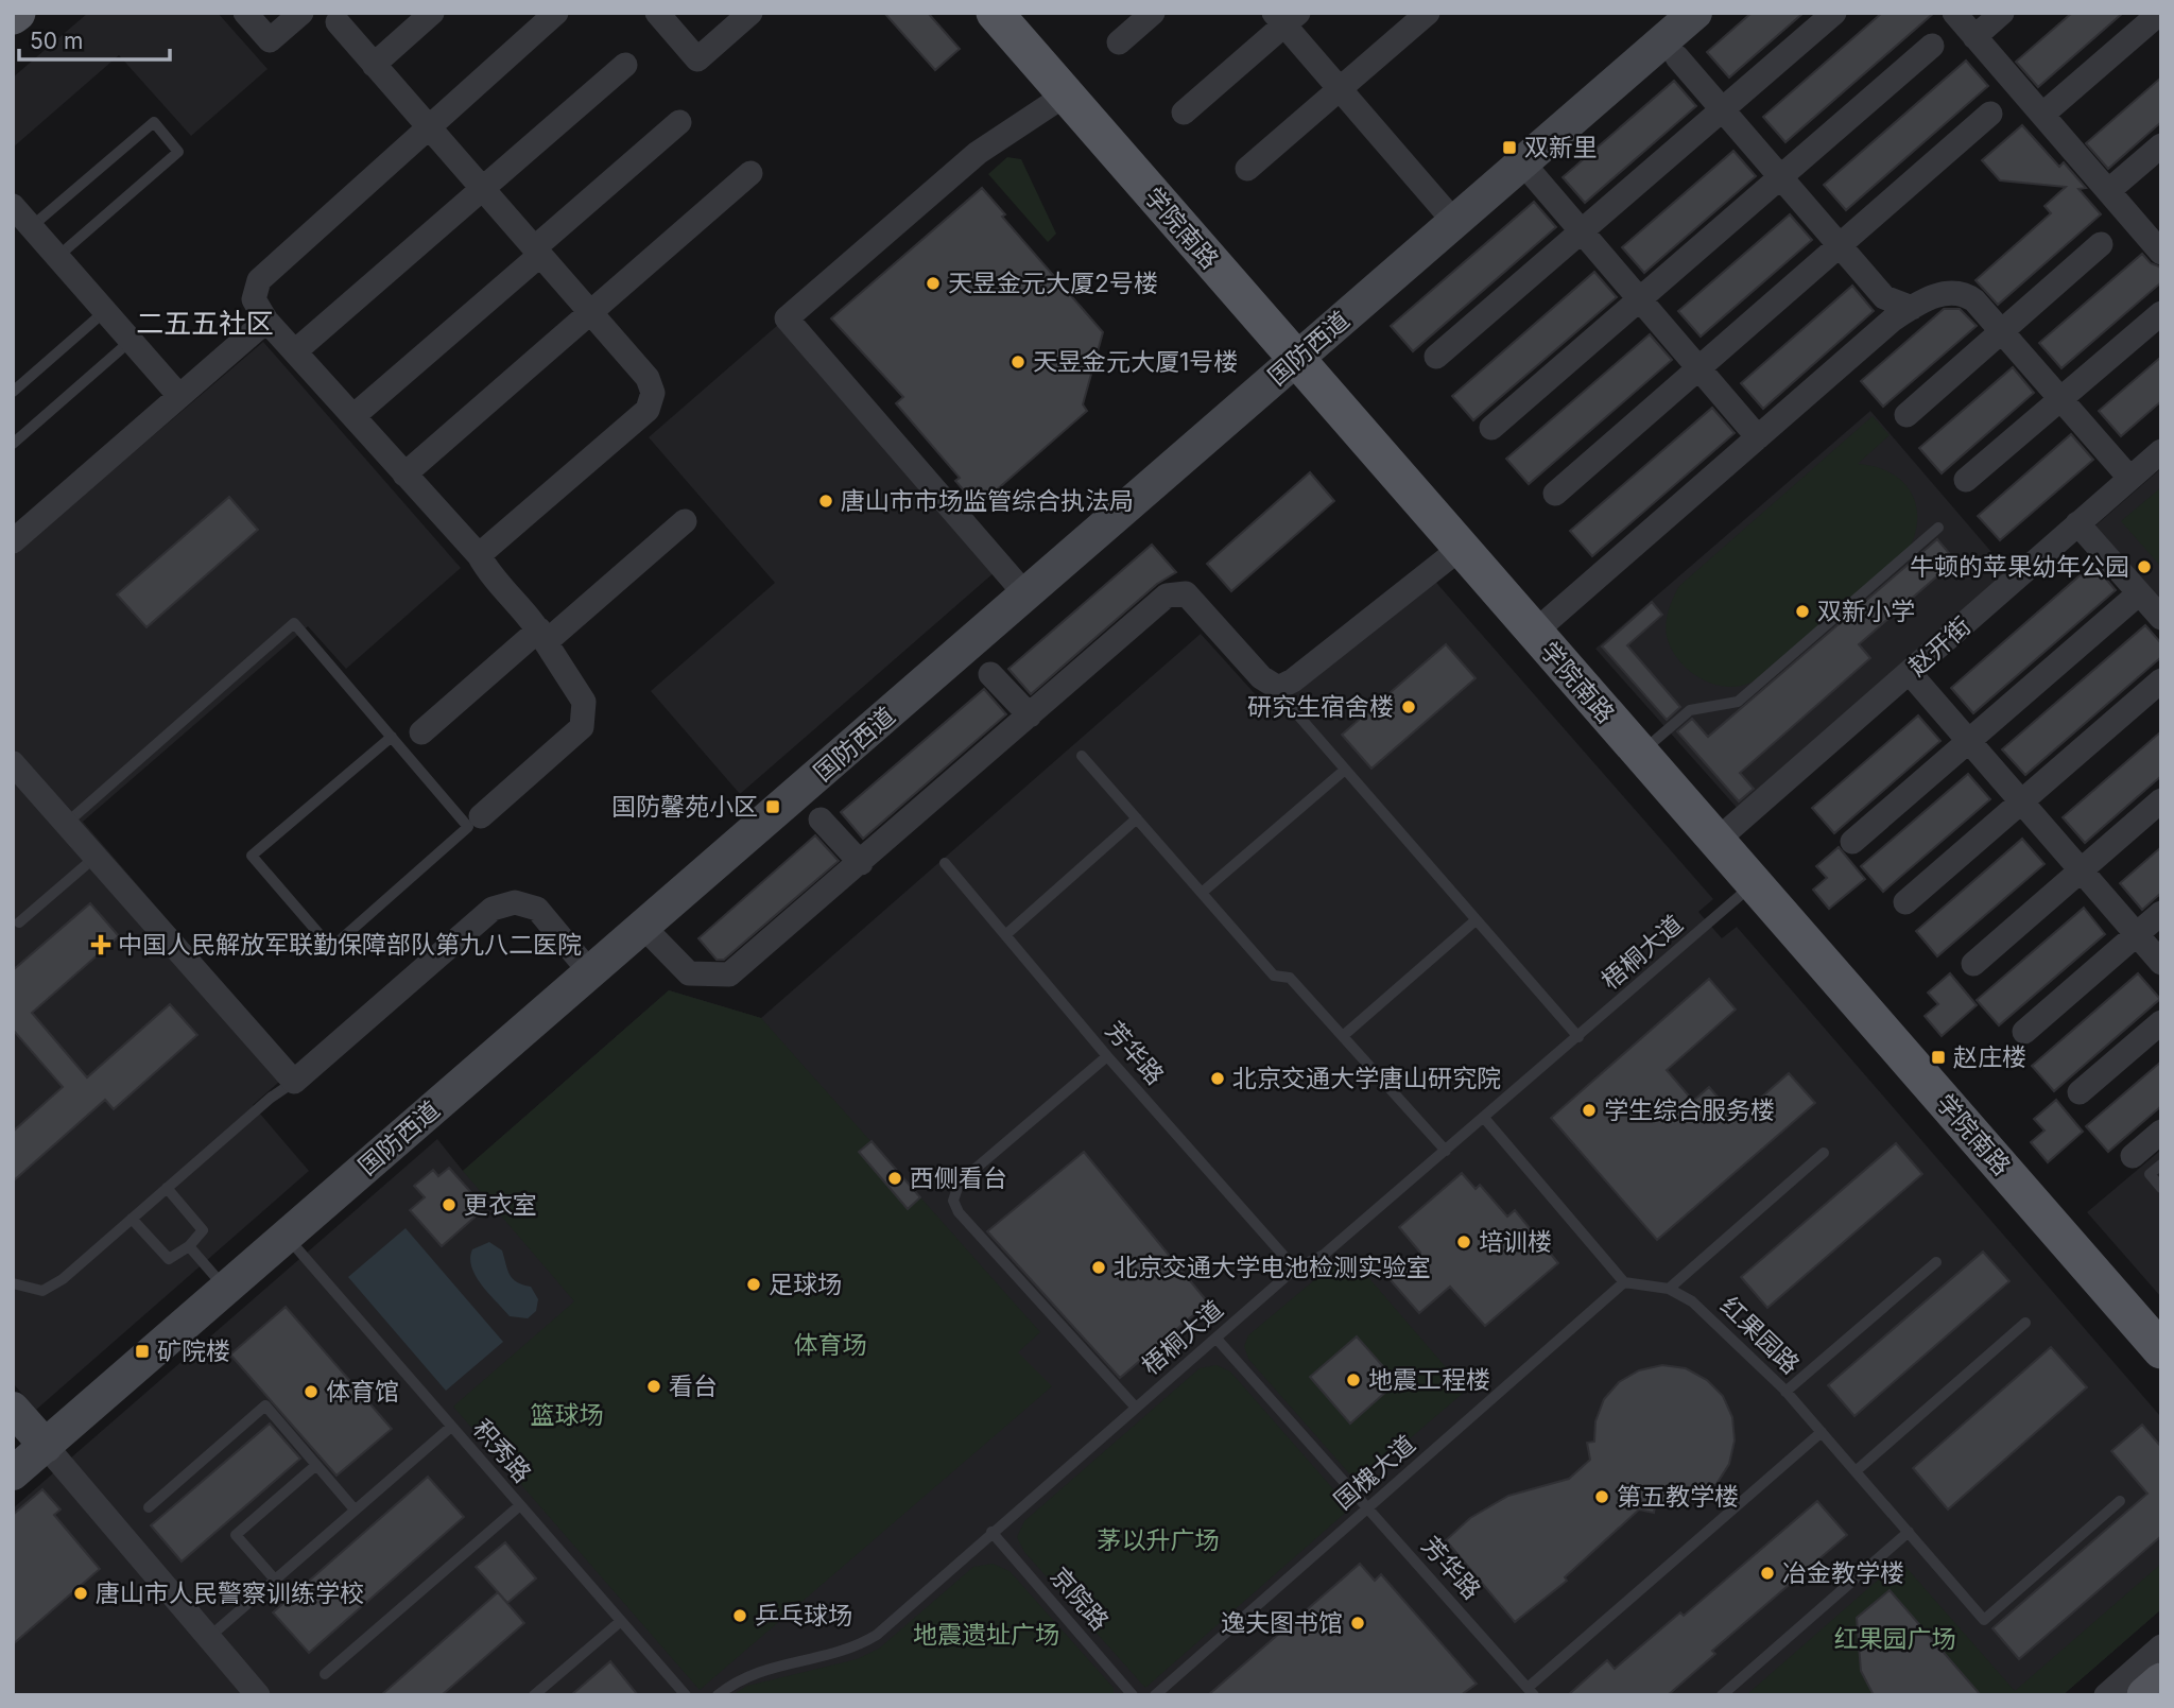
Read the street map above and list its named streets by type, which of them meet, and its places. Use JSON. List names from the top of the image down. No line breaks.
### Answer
{"streets":{"main road":["学院南路"],"street":["国防西道","赵开街"],"lane":["梧桐大道","芳华路","红果园路","积秀路","国槐大道","京院路"]},"crossings":[["学院南路","国防西道"],["学院南路","赵开街"],["学院南路","梧桐大道"],["国防西道","积秀路"],["梧桐大道","芳华路"],["梧桐大道","京院路"],["芳华路","国槐大道"],["红果园路","国槐大道"]],"districts":["二五五社区"],"parks":["体育场","篮球场","茅以升广场","地震遗址广场","红果园广场"],"places":{"transit":["双新里","国防馨苑小区","赵庄楼","矿院楼"],"other":["天昱金元大厦2号楼","天昱金元大厦1号楼","唐山市市场监管综合执法局","牛顿的苹果幼年公园","双新小学","研究生宿舍楼","北京交通大学唐山研究院","学生综合服务楼","西侧看台","更衣室","培训楼","北京交通大学电池检测实验室","足球场","地震工程楼","看台","体育馆","第五教学楼","冶金教学楼","唐山市人民警察训练学校","乒乓球场","逸夫图书馆"],"health":["中国人民解放军联勤保障部队第九八二医院"]},"scale_bar":"50 m"}
